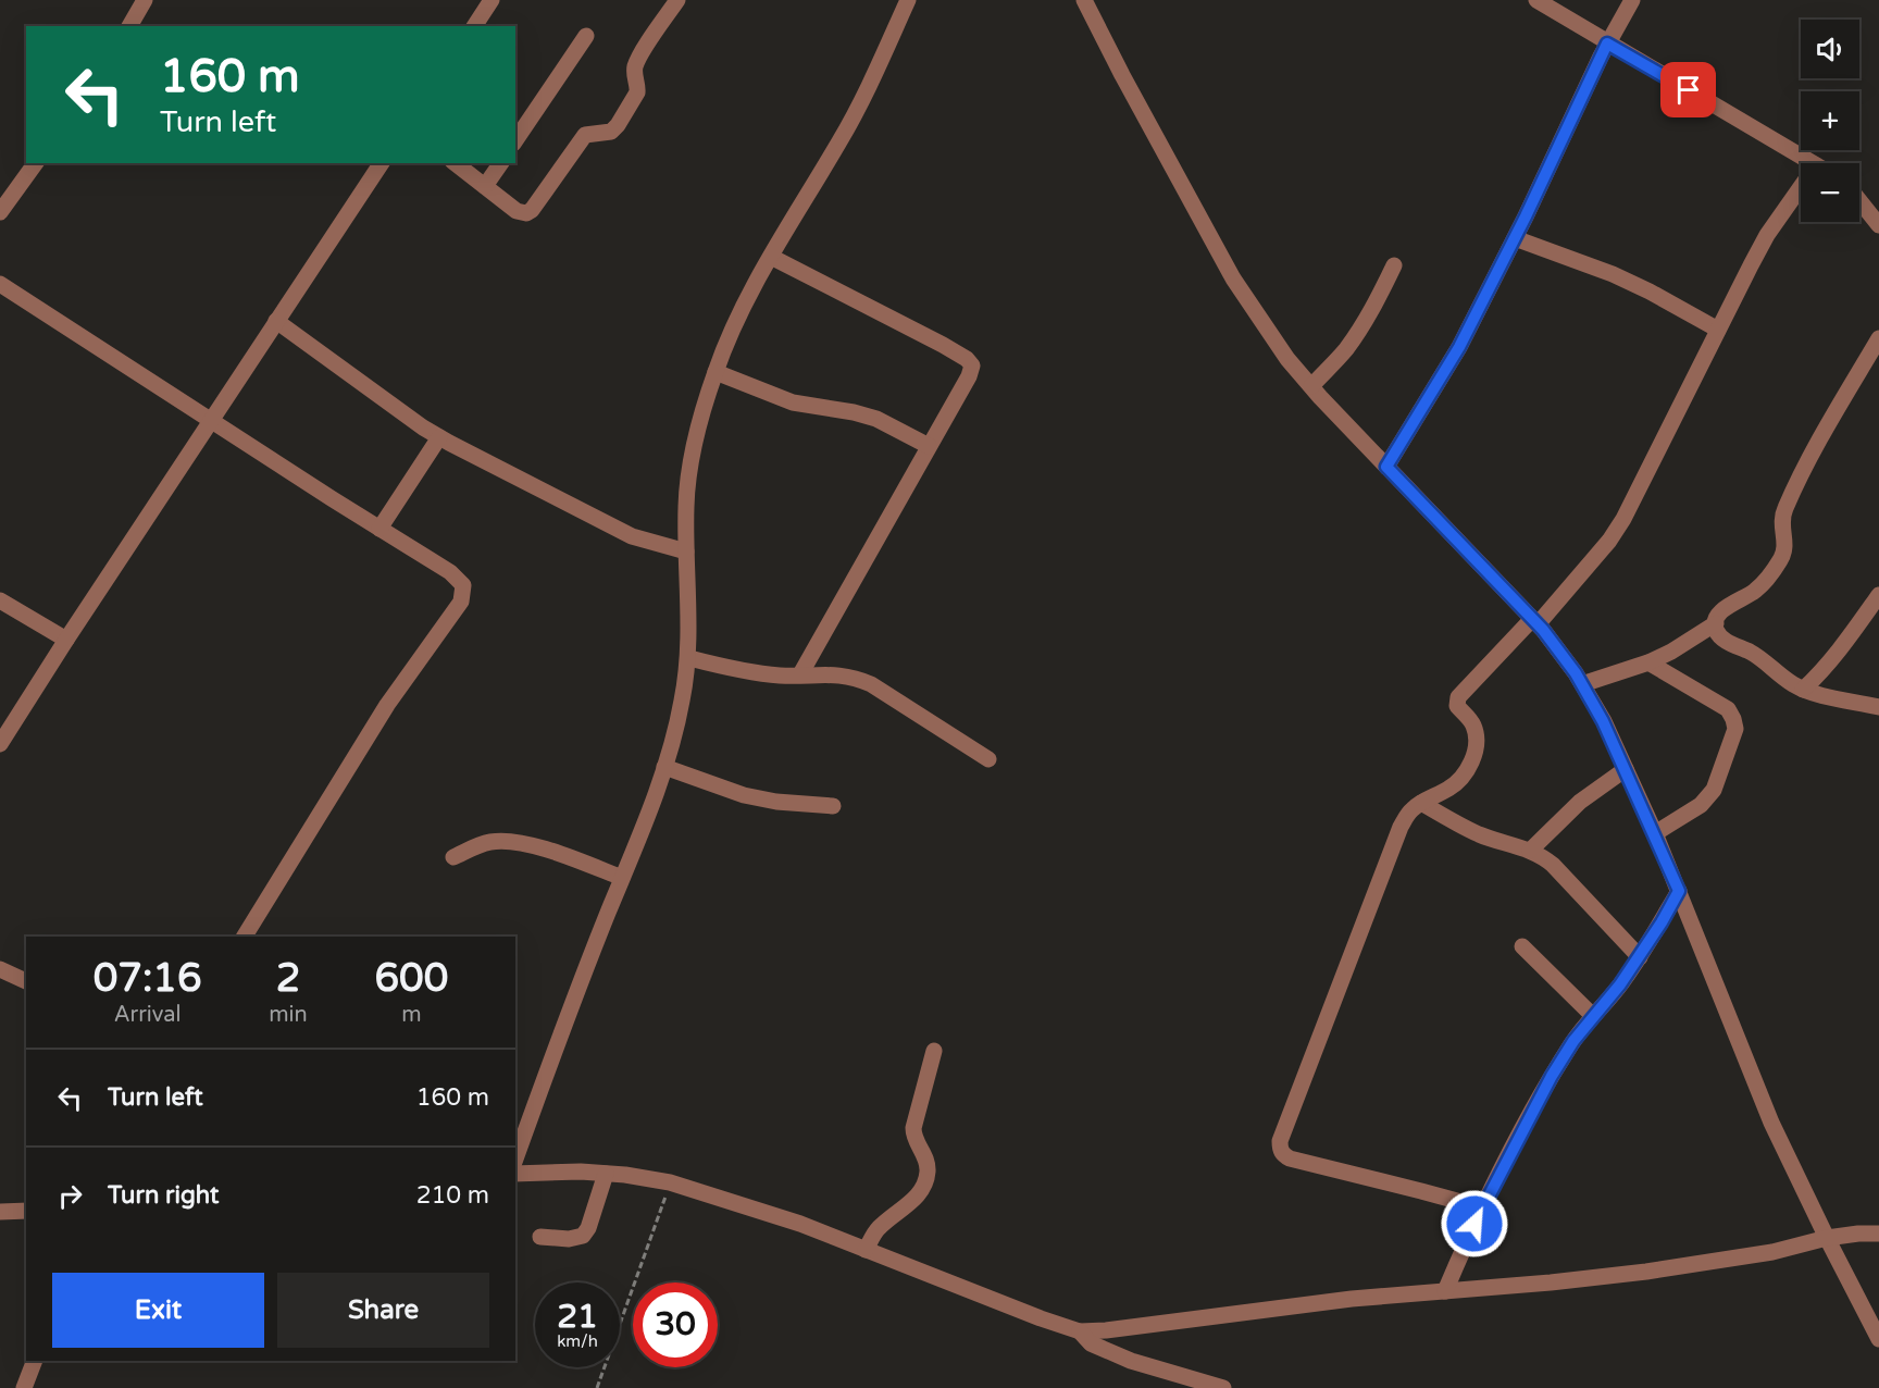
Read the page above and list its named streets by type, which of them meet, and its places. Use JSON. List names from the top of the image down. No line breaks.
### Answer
{"page":{"map_buttons":["+","−"],"turn":["160 m","Turn left"],"eta":["07:16","Arrival","2","min","600","m"],"list":[{"name":"Turn left","value":"160 m"},{"name":"Turn right","value":"210 m"}],"buttons":["Exit","Share"],"speed":"21 km/h","limit":"30"}}
